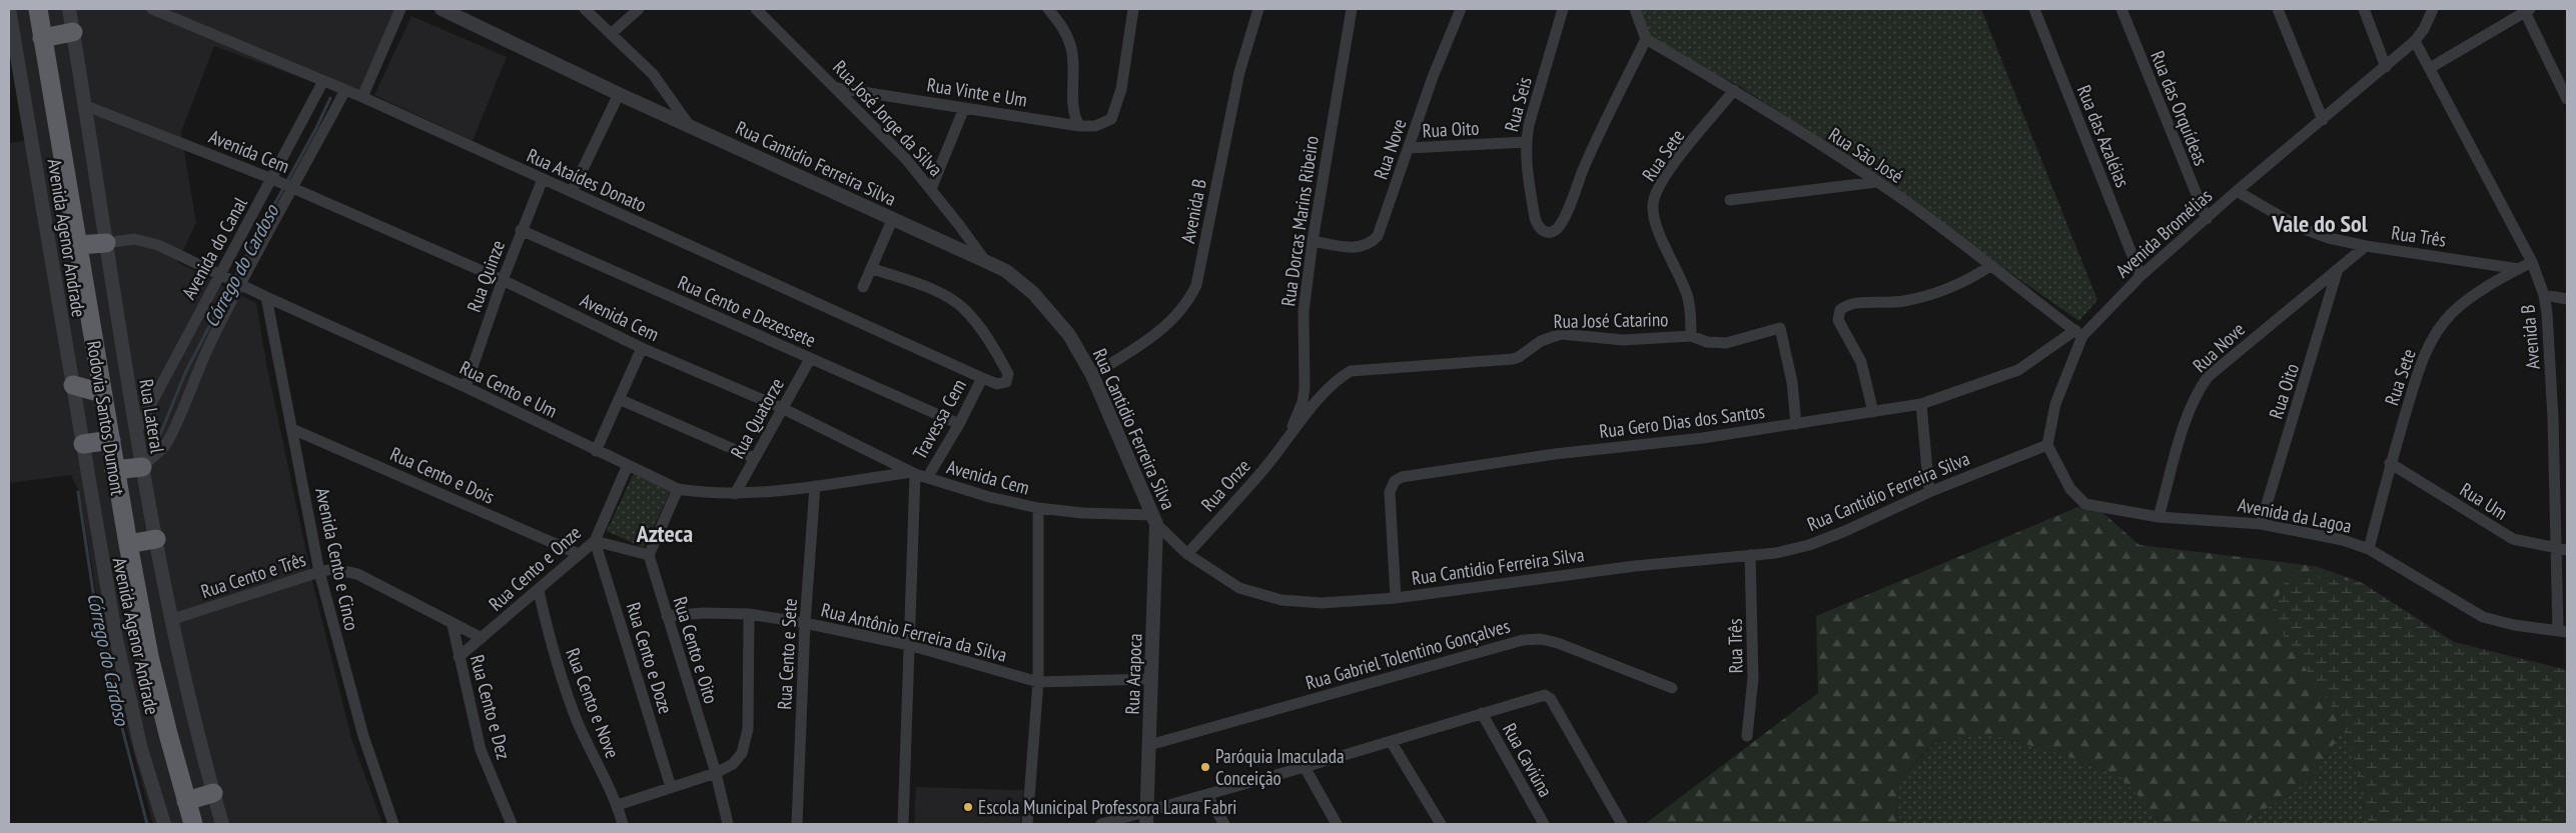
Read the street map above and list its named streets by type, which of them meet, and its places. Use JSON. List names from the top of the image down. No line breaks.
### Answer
{"streets":{"highway":["Rodovia Santos Dumont"],"street":["Rua Vinte e Um","Rua Seis","Rua das Orquídeas","Rua José Jorge da Silva","Rua Oito","Rua das Azaléias","Rua Nove","Avenida Cem","Rua Sete","Rua São José","Rua Cantidio Ferreira Silva","Rua Ataídes Donato","Avenida B","Rua Dorcas Marins Ribeiro","Avenida Bromélias","Rua Três","Avenida Agenor Andrade","Avenida do Canal","Rua Quinze","Rua Cento e Dezessete","Rua José Catarino","Rua Cento e Um","Rua Lateral","Rua Quatorze","Travessa Cem","Rua Gero Dias dos Santos","Rua Cento e Dois","Rua Onze","Rua Um","Avenida da Lagoa","Avenida Cento e Cinco","Rua Cento e Onze","Rua Cento e Três","Rua Antônio Ferreira da Silva","Rua Cento e Oito","Rua Cento e Sete","Rua Gabriel Tolentino Gonçalves","Rua Cento e Doze","Rua Arapoca","Rua Cento e Nove","Rua Cento e Dez","Rua Caviúna"]},"crossings":[["Rua Vinte e Um","Rua José Jorge da Silva"],["Rua Seis","Rua Oito"],["Rua Seis","Rua São José"],["Rua das Orquídeas","Avenida Bromélias"],["Rua José Jorge da Silva","Rua Cantidio Ferreira Silva"],["Rua Oito","Rua Nove"],["Rua Oito","Avenida da Lagoa"],["Rua das Azaléias","Avenida Bromélias"],["Rua Nove","Rua Dorcas Marins Ribeiro"],["Rua Nove","Rua Três"],["Rua Nove","Avenida da Lagoa"],["Avenida Cem","Rua Cantidio Ferreira Silva"],["Avenida Cem","Avenida do Canal"],["Avenida Cem","Rua Quinze"],["Avenida Cem","Rua Cento e Um"],["Avenida Cem","Rua Lateral"],["Avenida Cem","Rua Quatorze"],["Avenida Cem","Travessa Cem"],["Avenida Cem","Rua Arapoca"],["Rua Sete","Rua São José"],["Rua Sete","Avenida B"],["Rua Sete","Rua Três"],["Rua Sete","Rua José Catarino"],["Rua Sete","Rua Um"],["Rua Sete","Avenida da Lagoa"],["Rua São José","Avenida Bromélias"],["Rua São José","Rua Gero Dias dos Santos"],["Rua Cantidio Ferreira Silva","Avenida B"],["Rua Cantidio Ferreira Silva","Avenida Bromélias"],["Rua Cantidio Ferreira Silva","Rua Três"],["Rua Cantidio Ferreira Silva","Rua Gero Dias dos Santos"],["Rua Cantidio Ferreira Silva","Rua Onze"],["Rua Cantidio Ferreira Silva","Avenida da Lagoa"],["Rua Cantidio Ferreira Silva","Rua Arapoca"],["Rua Ataídes Donato","Avenida do Canal"],["Rua Ataídes Donato","Rua Quinze"],["Rua Ataídes Donato","Travessa Cem"],["Avenida B","Avenida Bromélias"],["Avenida B","Rua Um"],["Avenida B","Avenida da Lagoa"],["Rua Dorcas Marins Ribeiro","Rua José Catarino"],["Rua Dorcas Marins Ribeiro","Rua Onze"],["Avenida Bromélias","Rua Três"],["Avenida Bromélias","Rua Gero Dias dos Santos"],["Avenida Bromélias","Avenida da Lagoa"],["Avenida do Canal","Rua Cento e Um"],["Avenida do Canal","Rua Lateral"],["Rua Quinze","Rua Cento e Dezessete"],["Rua Quinze","Rua Cento e Um"],["Rua Cento e Dezessete","Rua Quatorze"],["Rua Cento e Dezessete","Travessa Cem"],["Rua José Catarino","Rua Gero Dias dos Santos"],["Rua José Catarino","Rua Onze"],["Rua Cento e Um","Rua Lateral"],["Rua Cento e Um","Rua Quatorze"],["Rua Cento e Um","Avenida Cento e Cinco"],["Rua Cento e Um","Rua Cento e Onze"],["Rua Cento e Um","Rua Cento e Sete"],["Rua Lateral","Rua Cento e Três"],["Rua Cento e Dois","Avenida Cento e Cinco"],["Rua Cento e Dois","Rua Cento e Onze"],["Avenida Cento e Cinco","Rua Cento e Três"],["Rua Cento e Onze","Rua Cento e Três"],["Rua Cento e Onze","Rua Cento e Doze"],["Rua Cento e Onze","Rua Cento e Nove"],["Rua Cento e Onze","Rua Cento e Dez"],["Rua Cento e Três","Rua Cento e Dez"],["Rua Antônio Ferreira da Silva","Rua Cento e Oito"],["Rua Antônio Ferreira da Silva","Rua Cento e Sete"],["Rua Antônio Ferreira da Silva","Rua Arapoca"],["Rua Gabriel Tolentino Gonçalves","Rua Arapoca"]],"districts":["Vale do Sol","Azteca"],"water":["Córrego do Cardoso"],"places":["Paróquia Imaculada Conceição","Escola Municipal Professora Laura Fabri"]}
